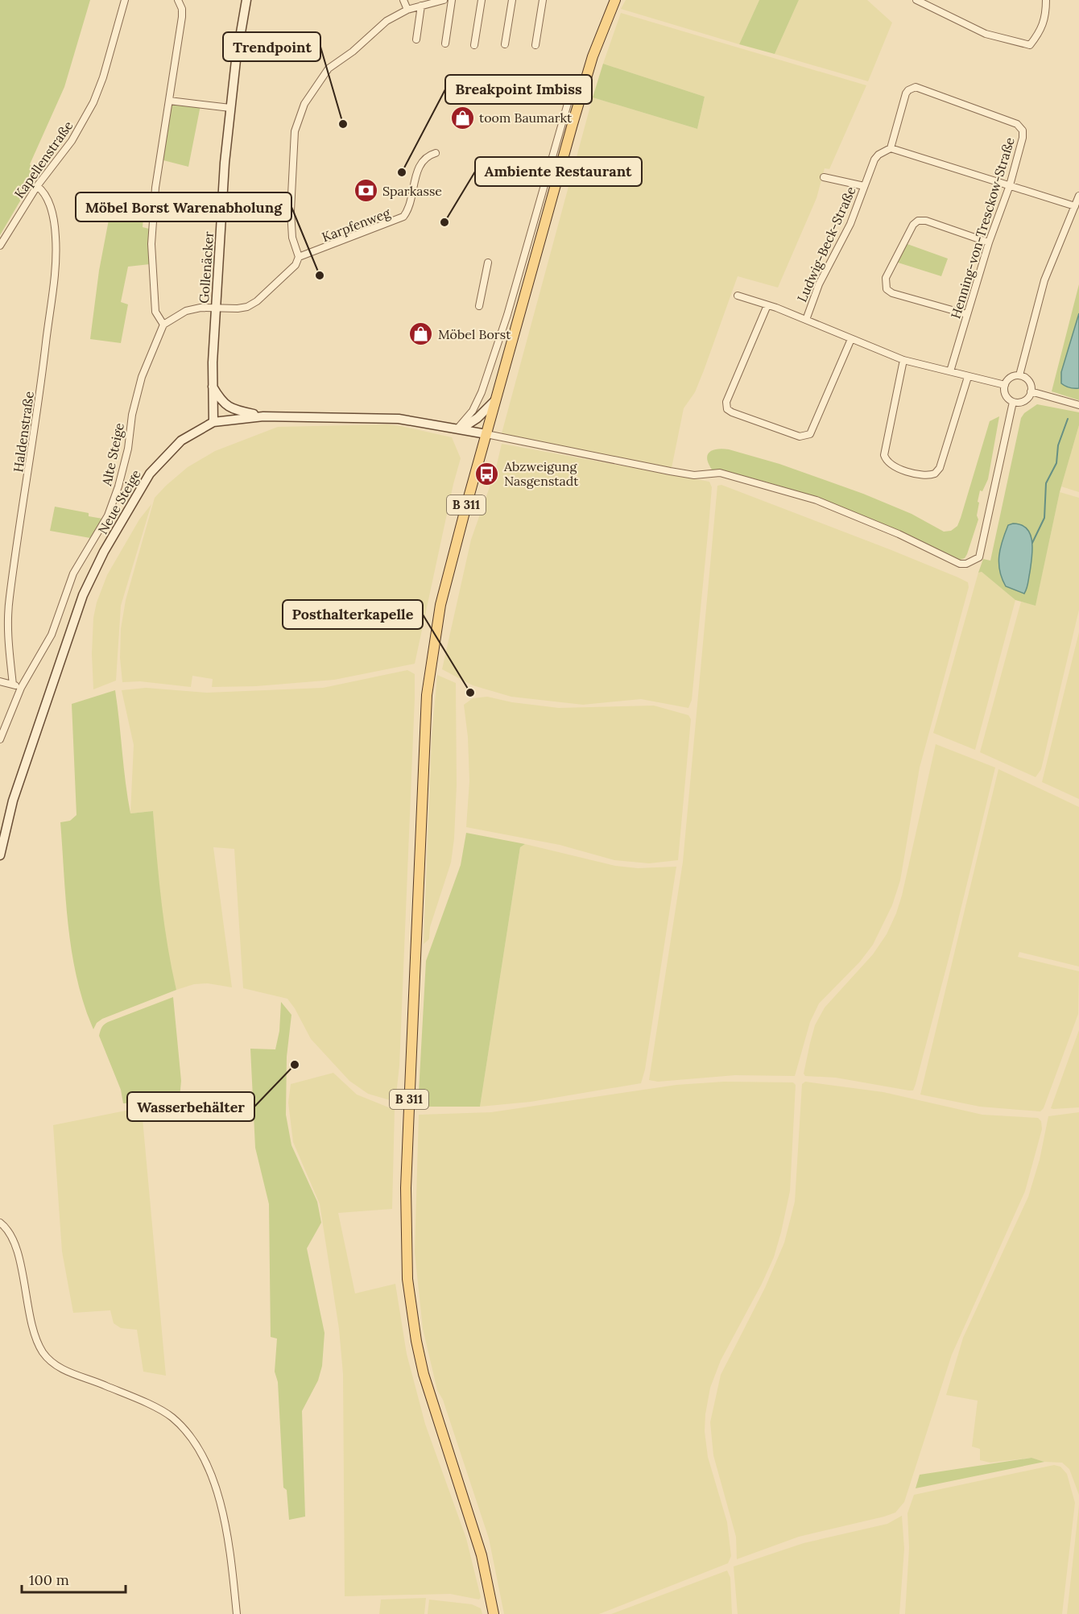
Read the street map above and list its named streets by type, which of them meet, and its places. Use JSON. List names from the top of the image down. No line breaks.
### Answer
{"streets":{"main road":["Gollenäcker","Neue Steige","B 311"],"street":["Kapellenstraße","Karpfenweg","Henning-von-Tresckow-Straße","Ludwig-Beck-Straße","Haldenstraße","Alte Steige"]},"crossings":[["Kapellenstraße","Haldenstraße"],["Henning-von-Tresckow-Straße","Ludwig-Beck-Straße"],["Gollenäcker","Neue Steige"],["Neue Steige","B 311"]],"places":{"shop":["toom Baumarkt","Möbel Borst"],"other":["Trendpoint","Breakpoint Imbiss","Ambiente Restaurant","Möbel Borst Warenabholung","Posthalterkapelle","Wasserbehälter"],"bank":["Sparkasse"],"bus stop":["Abzweigung Nasgenstadt"]},"scale_bar":"100 m"}
